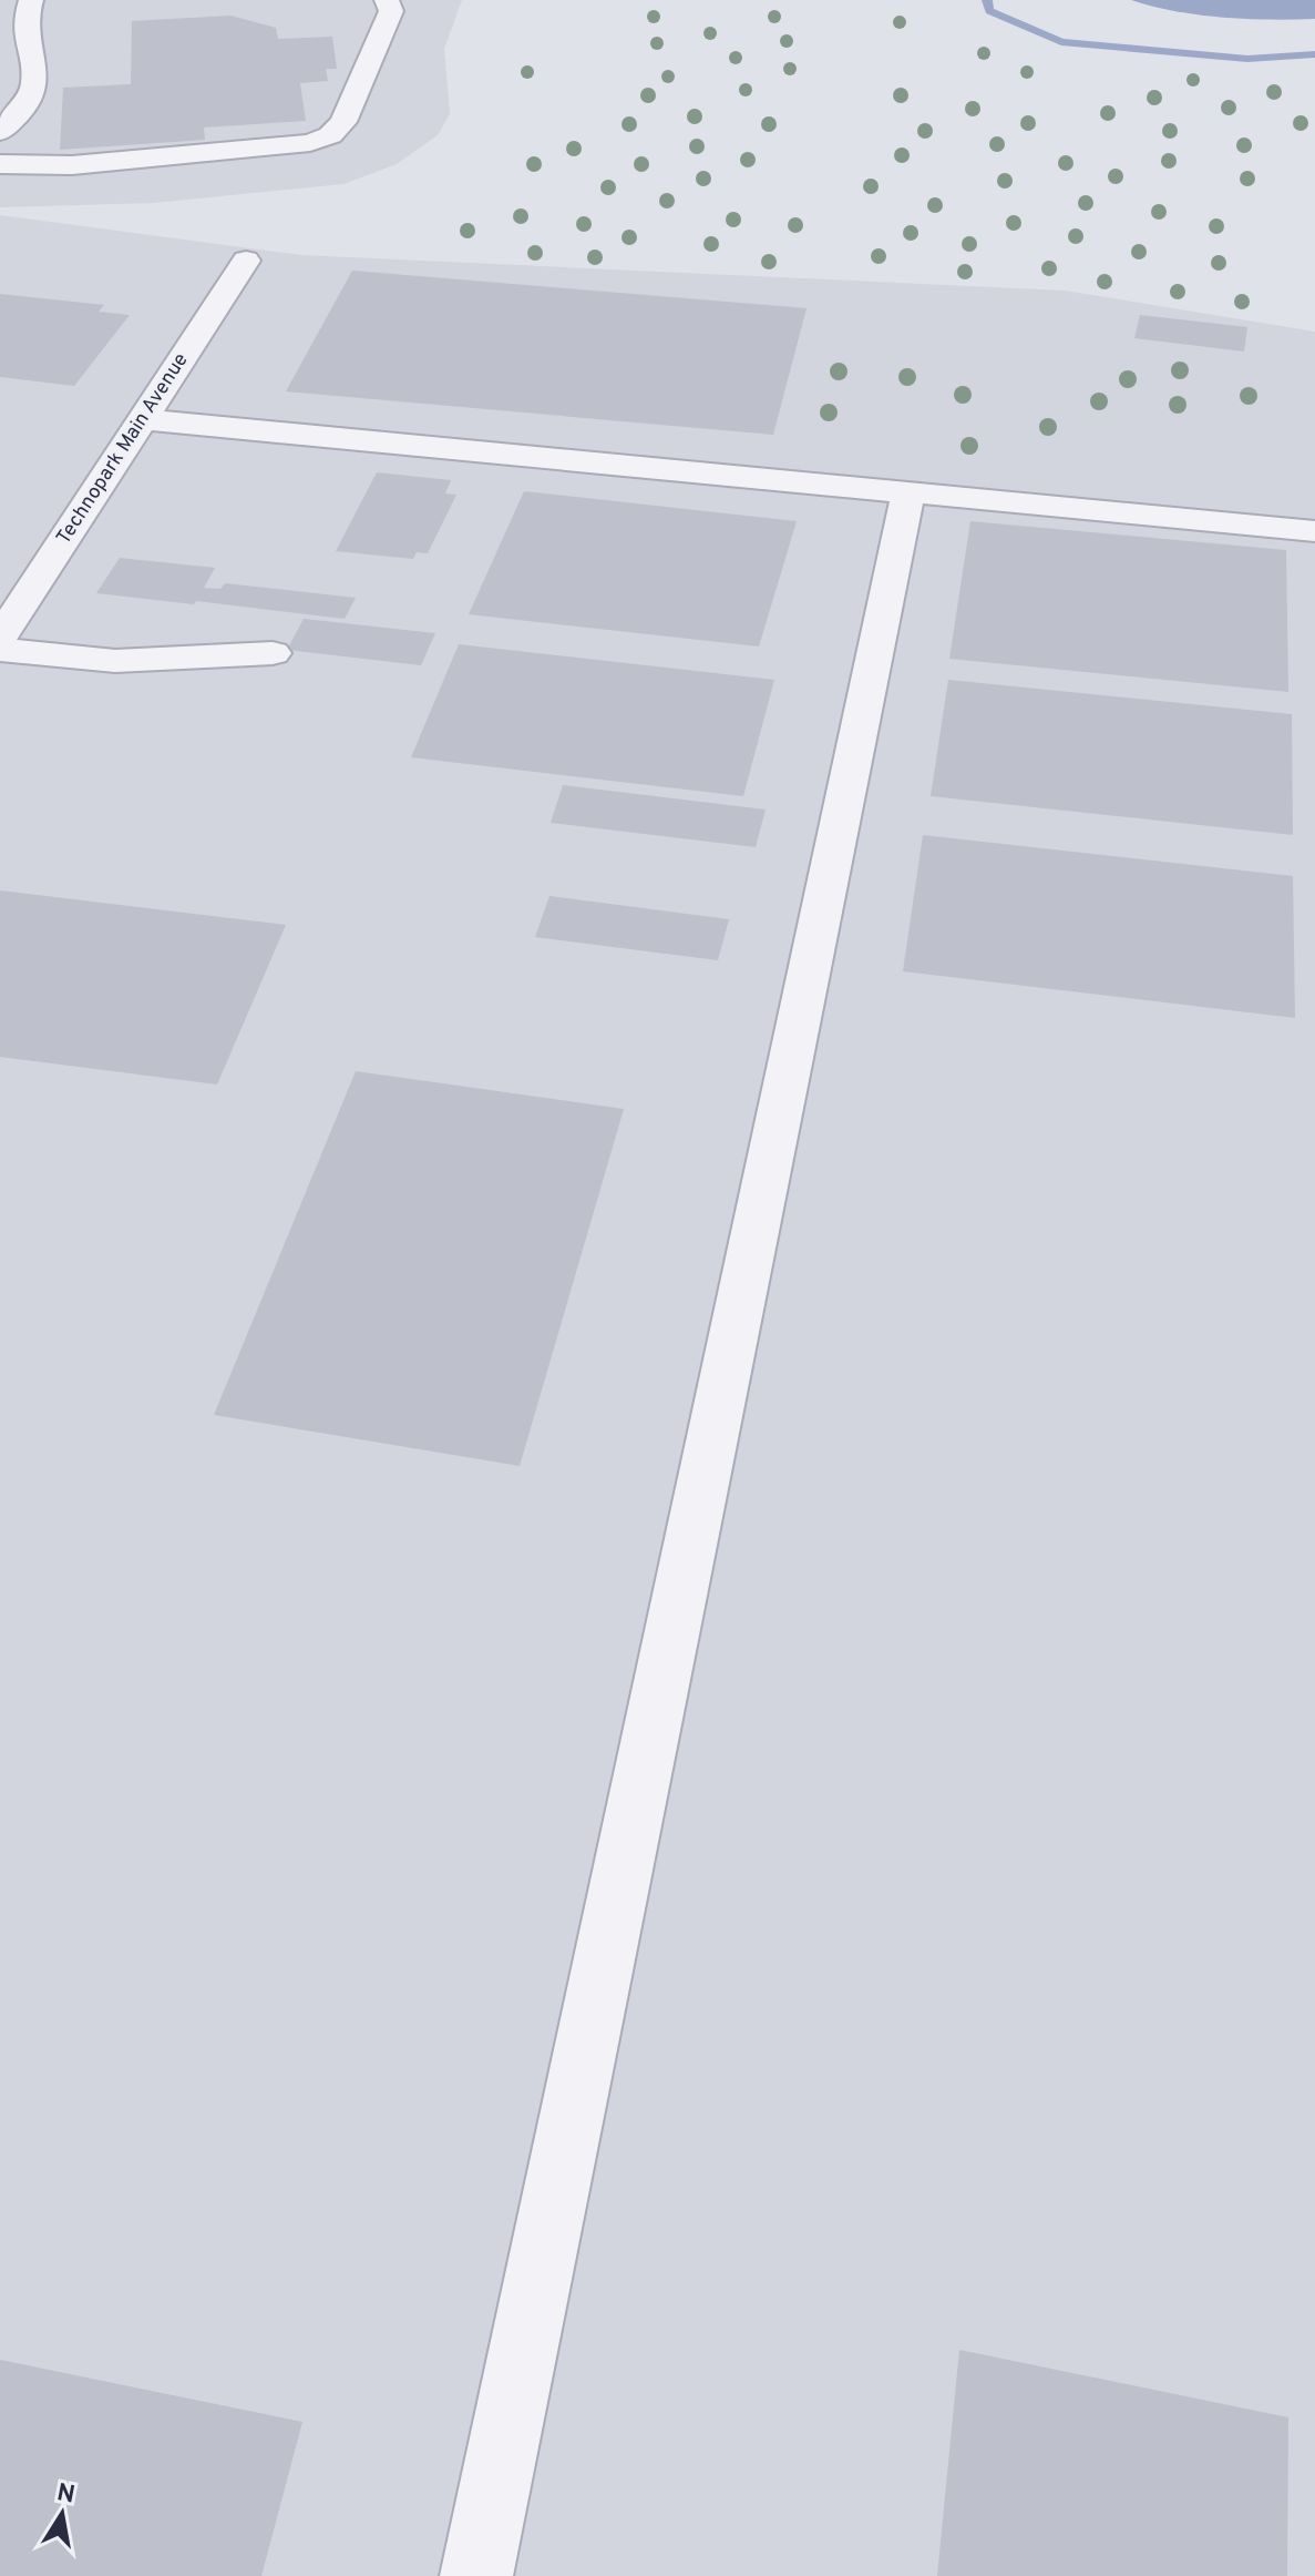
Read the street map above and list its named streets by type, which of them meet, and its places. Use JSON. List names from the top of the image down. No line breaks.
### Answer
{"streets":{"street":["Technopark Main Avenue"]},"north":"top"}
